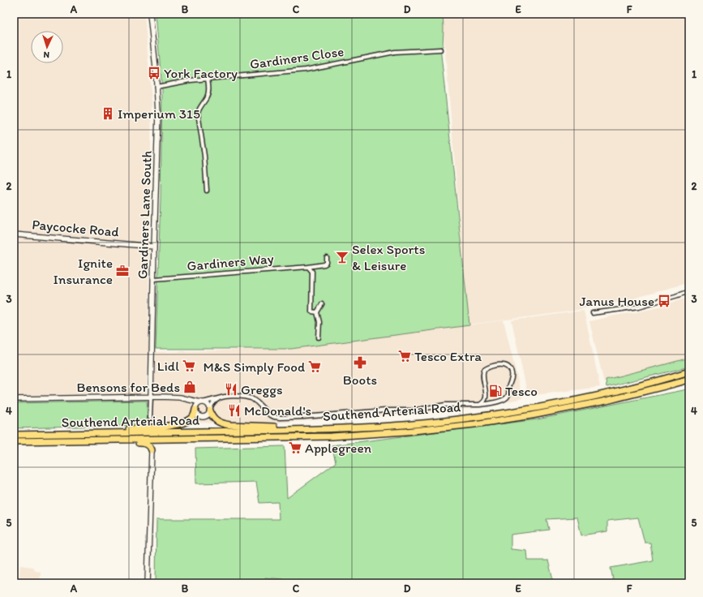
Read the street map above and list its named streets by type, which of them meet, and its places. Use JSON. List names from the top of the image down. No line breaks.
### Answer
{"streets":{"highway":["Southend Arterial Road"],"street":["Gardiners Close","Gardiners Lane South","Paycocke Road","Gardiners Way"]},"crossings":[["Gardiners Close","Gardiners Lane South"],["Gardiners Lane South","Paycocke Road"],["Gardiners Lane South","Gardiners Way"]],"places":{"bus stop":["York Factory","Janus House"],"building":["Imperium 315"],"bar":["Selex Sports & Leisure"],"office":["Ignite Insurance"],"supermarket":["Tesco Extra","Lidl","M&S Simply Food","Applegreen"],"pharmacy":["Boots"],"shop":["Bensons for Beds"],"restaurant":["Greggs","McDonald's"],"fuel station":["Tesco"]},"north":"bottom","grid":{"columns":["A","B","C","D","E","F"],"rows":["1","2","3","4","5"]}}
